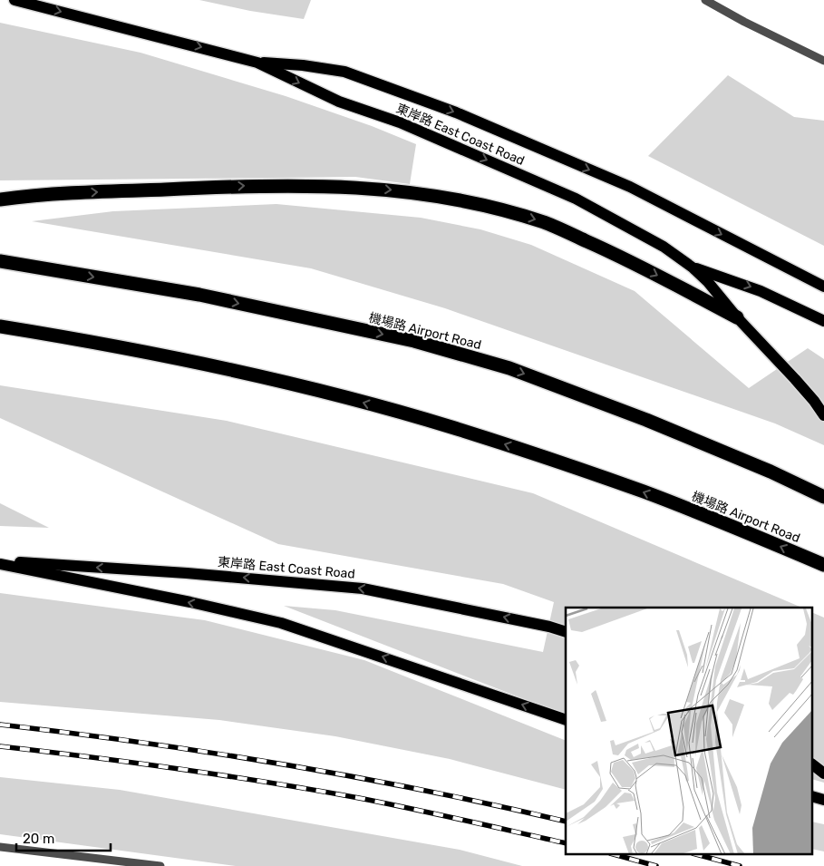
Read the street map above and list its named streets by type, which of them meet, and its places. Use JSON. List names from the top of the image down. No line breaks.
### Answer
{"streets":{"highway":["機場路 Airport Road"],"main road":["東岸路 East Coast Road"]},"scale_bar":"20 m"}
